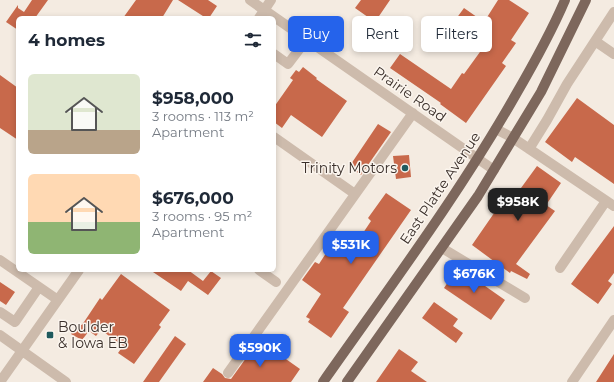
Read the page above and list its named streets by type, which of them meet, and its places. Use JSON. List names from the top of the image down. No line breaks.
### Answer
{"streets":{"main road":["East Platte Avenue"],"street":["Prairie Road"]},"crossings":[["Prairie Road","East Platte Avenue"]],"places":{"other":["Trinity Motors"],"transit":["Boulder & Iowa EB"]},"page":{"chip":["Buy","Rent","Filters"],"heading":"4 homes","list":[{"name":"$958,000","note":"3 rooms · 113 m² · Apartment"},{"name":"$676,000","note":"3 rooms · 95 m² · Apartment"}],"price":["$958K","$531K","$676K","$590K"]}}
